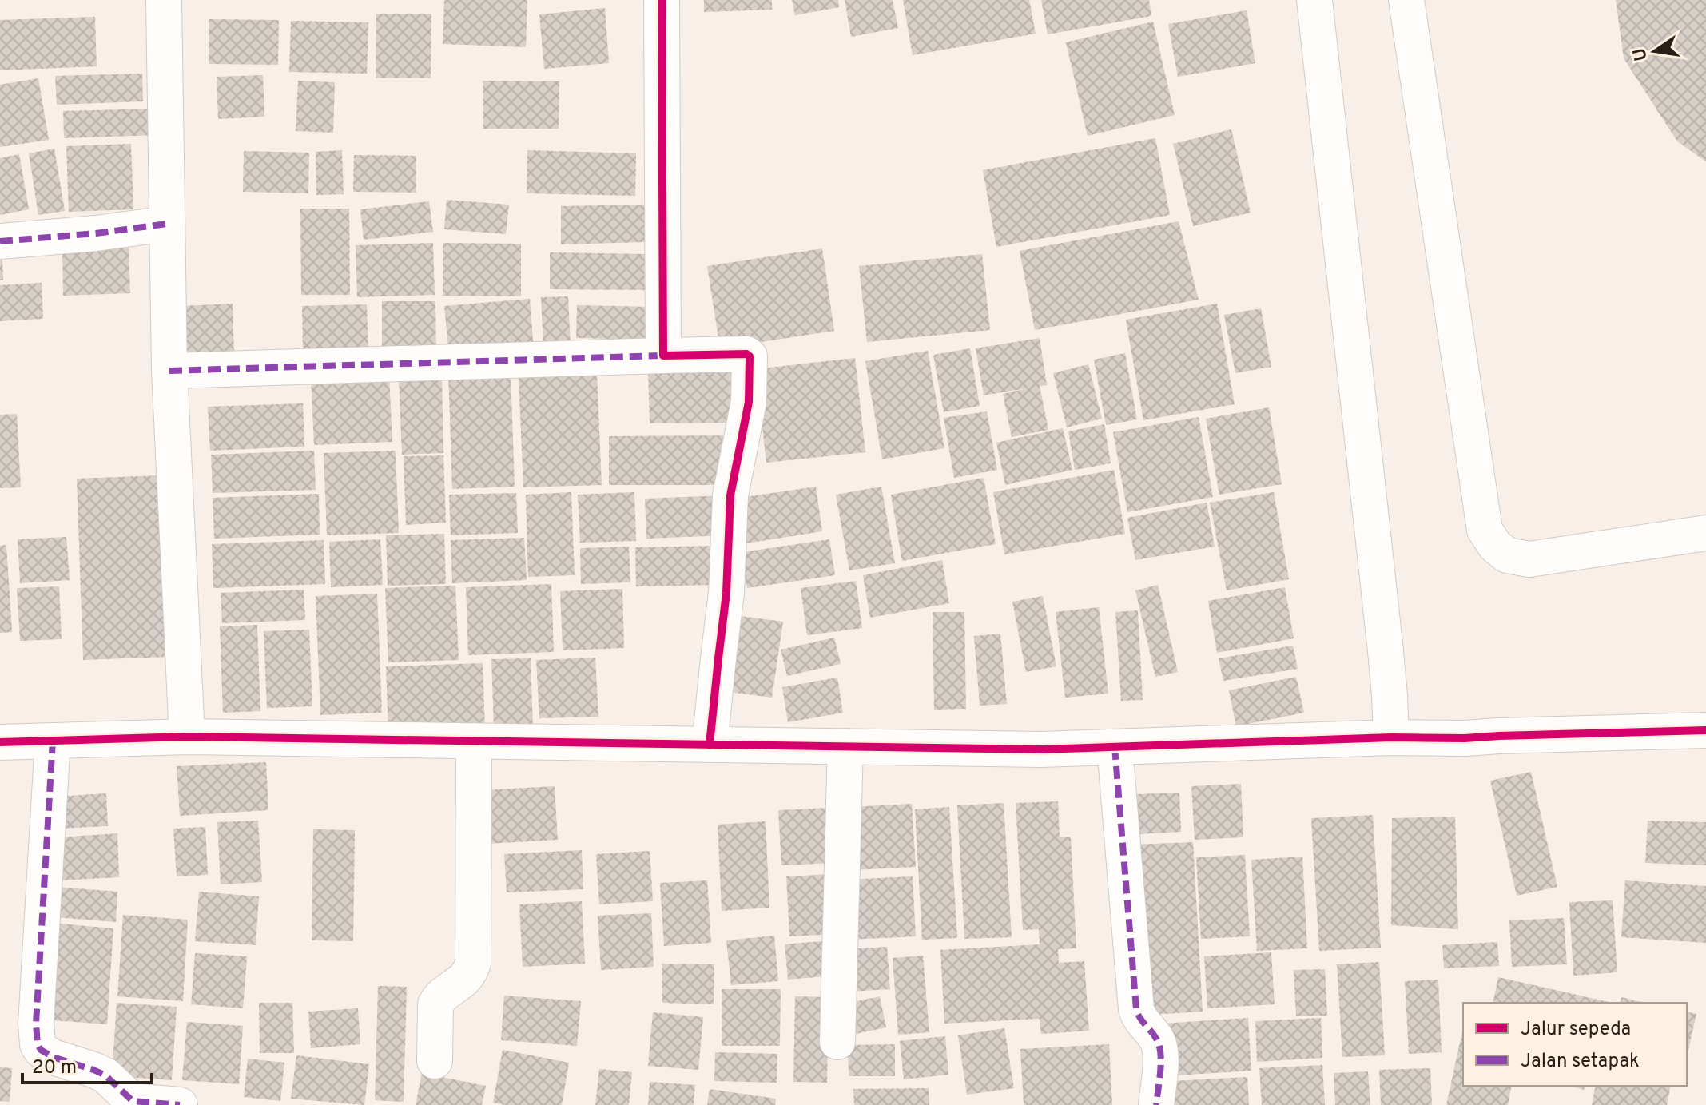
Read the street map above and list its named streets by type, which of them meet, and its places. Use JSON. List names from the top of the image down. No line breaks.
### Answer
{"legend":["Jalur sepeda","Jalan setapak"],"scale_bar":"20 m","north":"left"}
